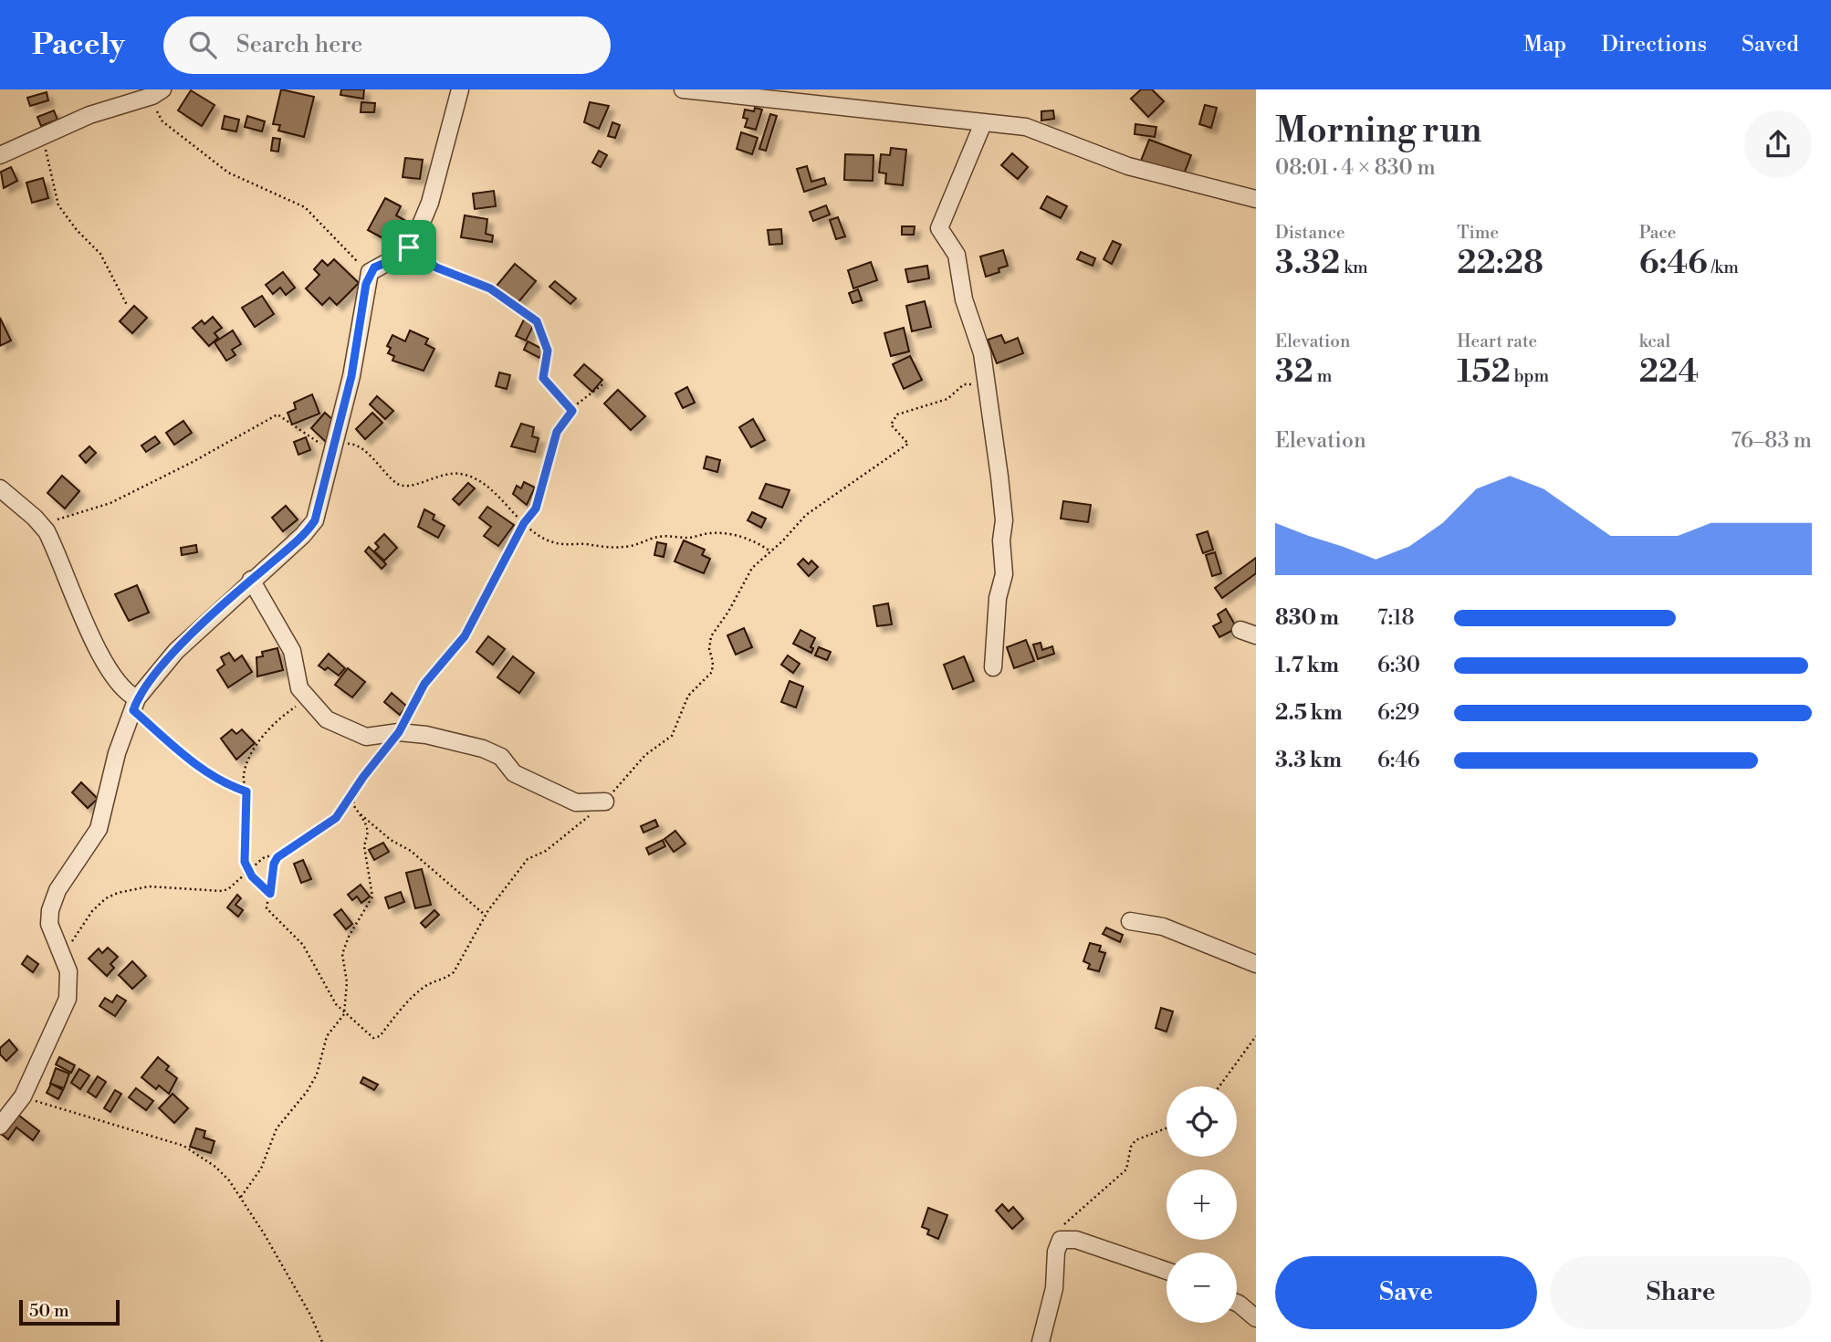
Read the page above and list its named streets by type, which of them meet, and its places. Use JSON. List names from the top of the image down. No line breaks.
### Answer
{"scale_bar":"50 m","page":{"header":"Pacely","search":"Search here","nav":["Map","Directions","Saved"],"heading":["Morning run","08:01 · 4 × 830 m"],"stats":[["Distance","3.32 km"],["Time","22:28"],["Pace","6:46 /km"],["Elevation","32 m"],["Heart rate","152 bpm"],["kcal","224"]],"chart":["Elevation","76–83 m"],"list":[{"name":"830 m","note":"7:18"},{"name":"1.7 km","note":"6:30"},{"name":"2.5 km","note":"6:29"},{"name":"3.3 km","note":"6:46"}],"map_buttons":["+","−"],"buttons":["Save","Share"],"scale":"50 m"}}
